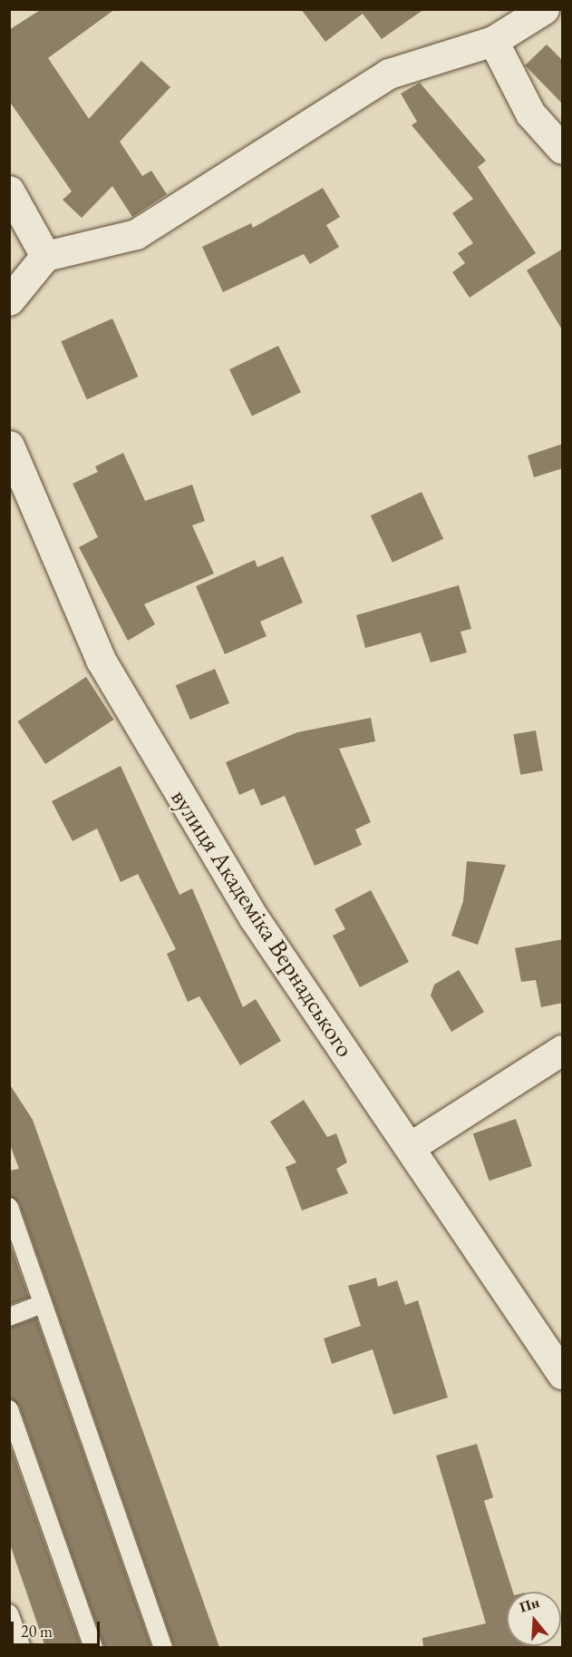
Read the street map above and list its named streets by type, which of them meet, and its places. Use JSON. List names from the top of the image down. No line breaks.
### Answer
{"streets":{"street":["вулиця Академіка Вернадського"]},"scale_bar":"20 m","north":"top"}
